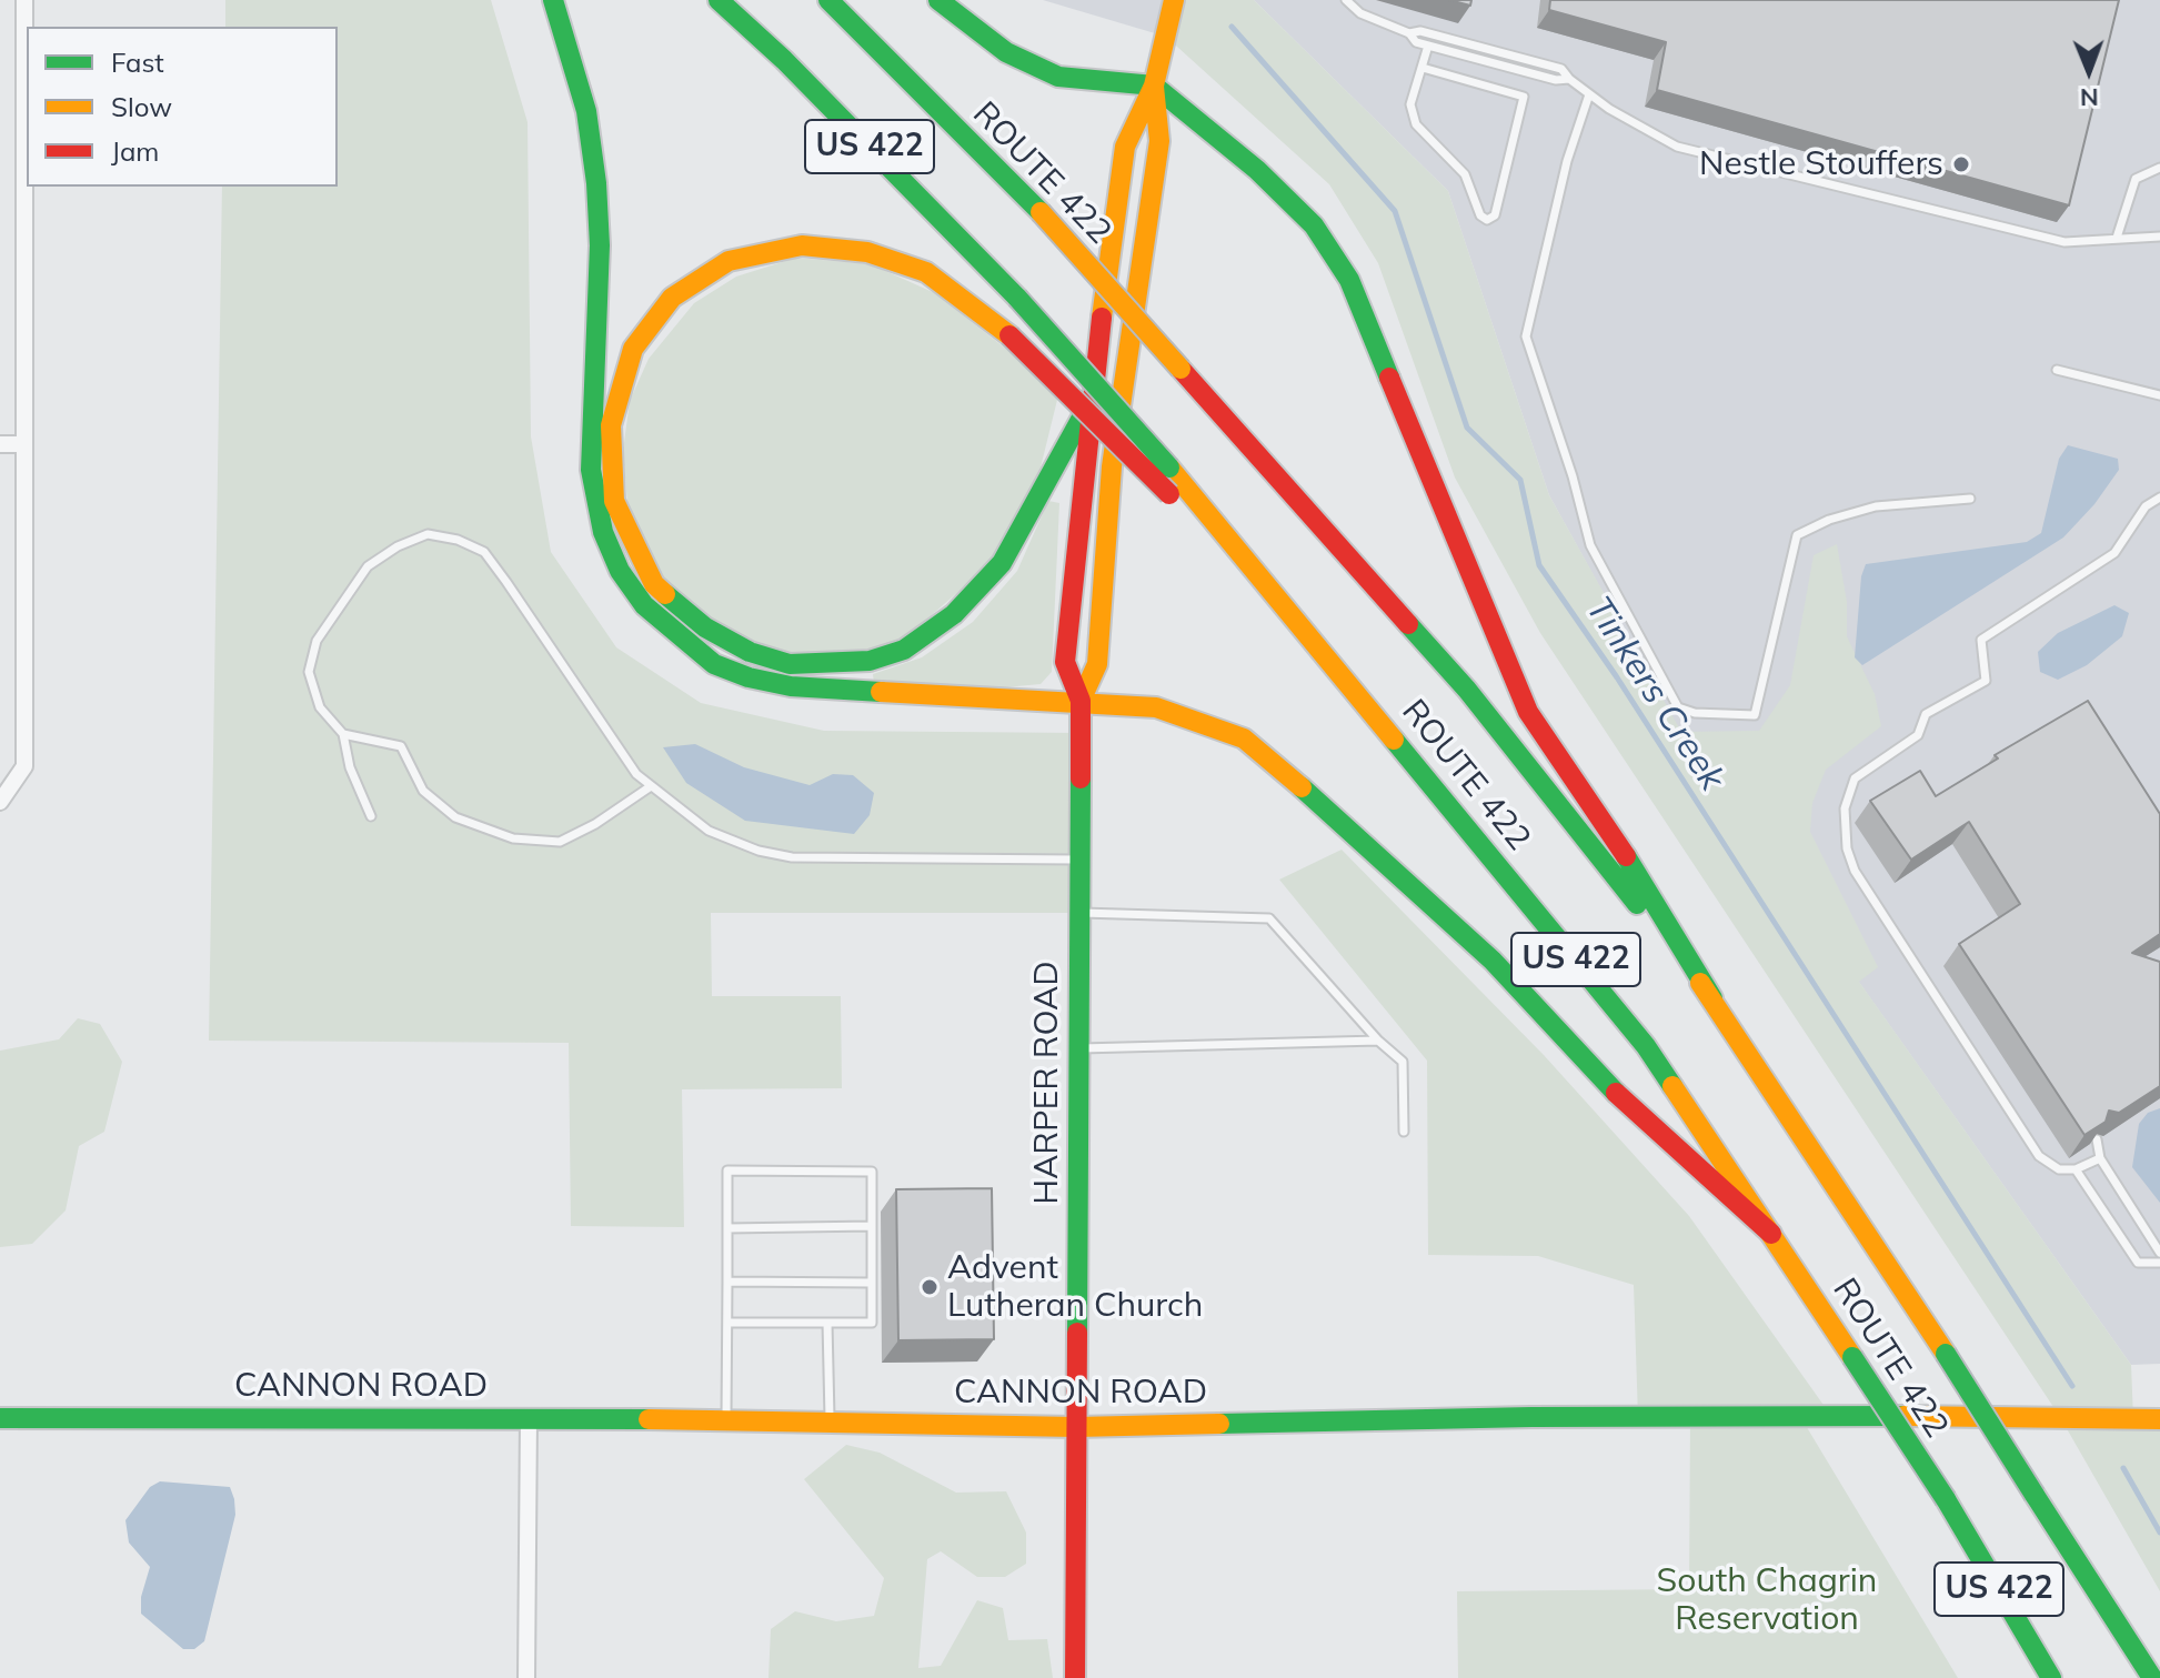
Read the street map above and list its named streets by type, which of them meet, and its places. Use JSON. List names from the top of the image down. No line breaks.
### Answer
{"streets":{"main road":["US 422","ROUTE 422","HARPER ROAD","CANNON ROAD"]},"crossings":[["ROUTE 422","HARPER ROAD"],["HARPER ROAD","CANNON ROAD"]],"water":["Tinkers Creek"],"parks":["South Chagrin Reservation"],"places":["Nestle Stouffers","Advent Lutheran Church"],"legend":["Fast","Slow","Jam"],"north":"bottom"}
